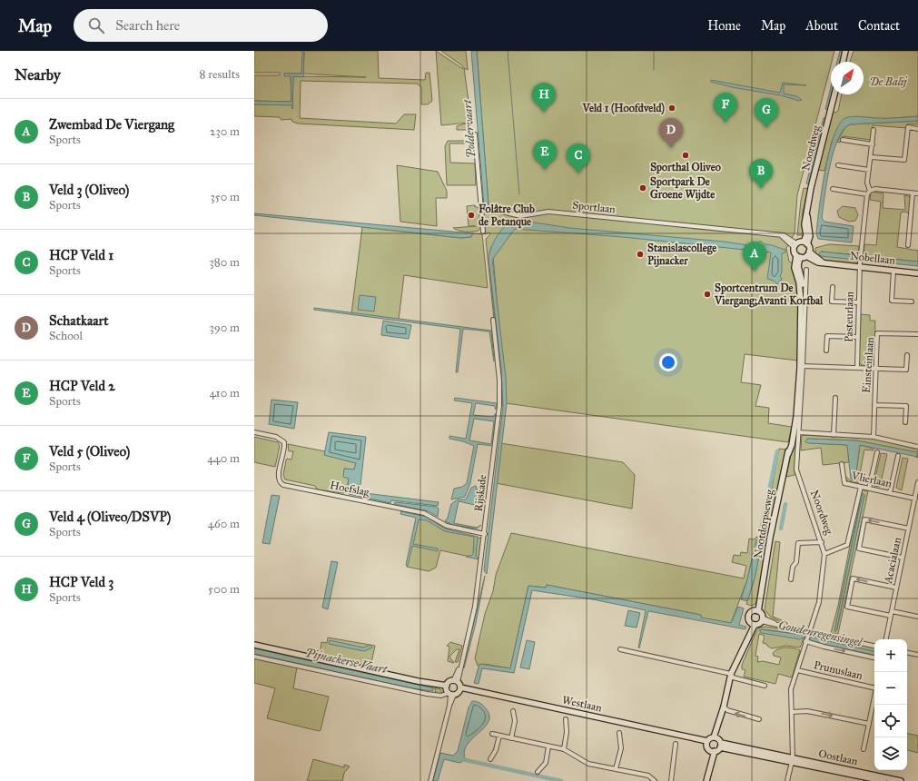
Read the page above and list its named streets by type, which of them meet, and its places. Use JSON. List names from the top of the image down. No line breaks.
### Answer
{"streets":{"main road":["Noordweg","Nobellaan","Nootdorpseweg","Westlaan","Oostlaan"],"street":["Sportlaan","Pasteurlaan","Einsteinlaan","Vlierlaan","Hoefslag","Rijskade","Acacialaan","Prunuslaan"]},"crossings":[["Noordweg","Nobellaan"],["Noordweg","Prunuslaan"],["Noordweg","Oostlaan"],["Nobellaan","Pasteurlaan"],["Vlierlaan","Acacialaan"],["Hoefslag","Rijskade"],["Rijskade","Westlaan"]],"water":["Poldervaart","Goudenregensingel","Pijnackerse Vaart"],"parks":["De Balij"],"places":["Veld 1 (Hoofdveld)","Sporthal Oliveo","Sportpark De Groene Wijdte","Folâtre Club de Petanque","Stanislascollege Pijnacker","Sportcentrum De Viergang;Avanti Korfbal"],"north":"top right","page":{"header":"Map","search":"Search here","nav":["Home","Map","About","Contact"],"heading":["Nearby","8 results"],"pins":["H","F","G","D","E","C","B","A"],"list":[{"mark":"A","name":"Zwembad De Viergang","note":"Sports","value":"230 m"},{"mark":"B","name":"Veld 3 (Oliveo)","note":"Sports","value":"350 m"},{"mark":"C","name":"HCP Veld 1","note":"Sports","value":"380 m"},{"mark":"D","name":"Schatkaart","note":"School","value":"390 m"},{"mark":"E","name":"HCP Veld 2","note":"Sports","value":"410 m"},{"mark":"F","name":"Veld 5 (Oliveo)","note":"Sports","value":"440 m"},{"mark":"G","name":"Veld 4 (Oliveo/DSVP)","note":"Sports","value":"460 m"},{"mark":"H","name":"HCP Veld 3","note":"Sports","value":"500 m"}],"map_buttons":["+","−"]}}
